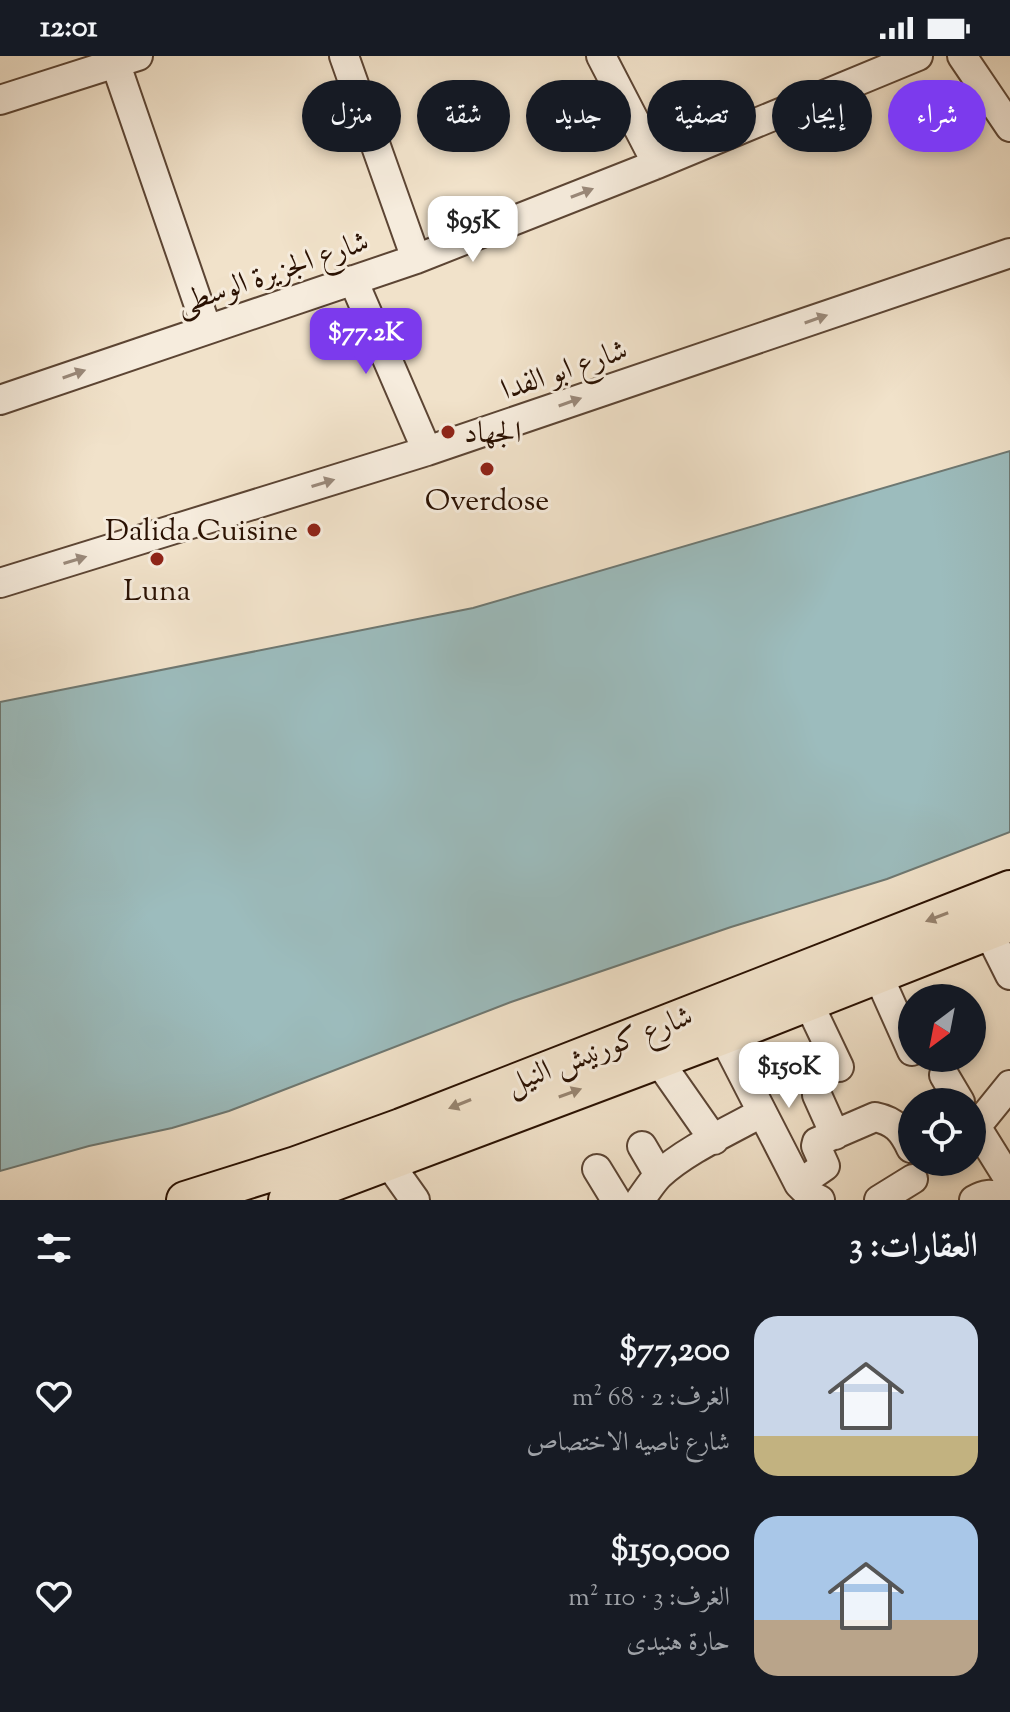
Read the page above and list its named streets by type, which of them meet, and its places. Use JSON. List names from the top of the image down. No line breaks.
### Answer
{"streets":{"main road":["شارع كورنيش النيل"],"street":["شارع الجزيرة الوسطى","شارع ابو الفدا"]},"one_way":["شارع الجزيرة الوسطى","شارع ابو الفدا"],"places":["الجهاد","Overdose","Dalida Cuisine","Luna"],"north":"bottom left","page":{"status":"12:01","chip":["شراء","إيجار","تصفية","جديد","شقة","منزل"],"price":["$95K","$77.2K","$150K"],"heading":"العقارات: 3","list":[{"name":"$77,200","note":"الغرف: 2 · 68 m² · شارع ناصيه الاختصاص"},{"name":"$150,000","note":"الغرف: 3 · 110 m² · حارة هنيدى"}]}}
